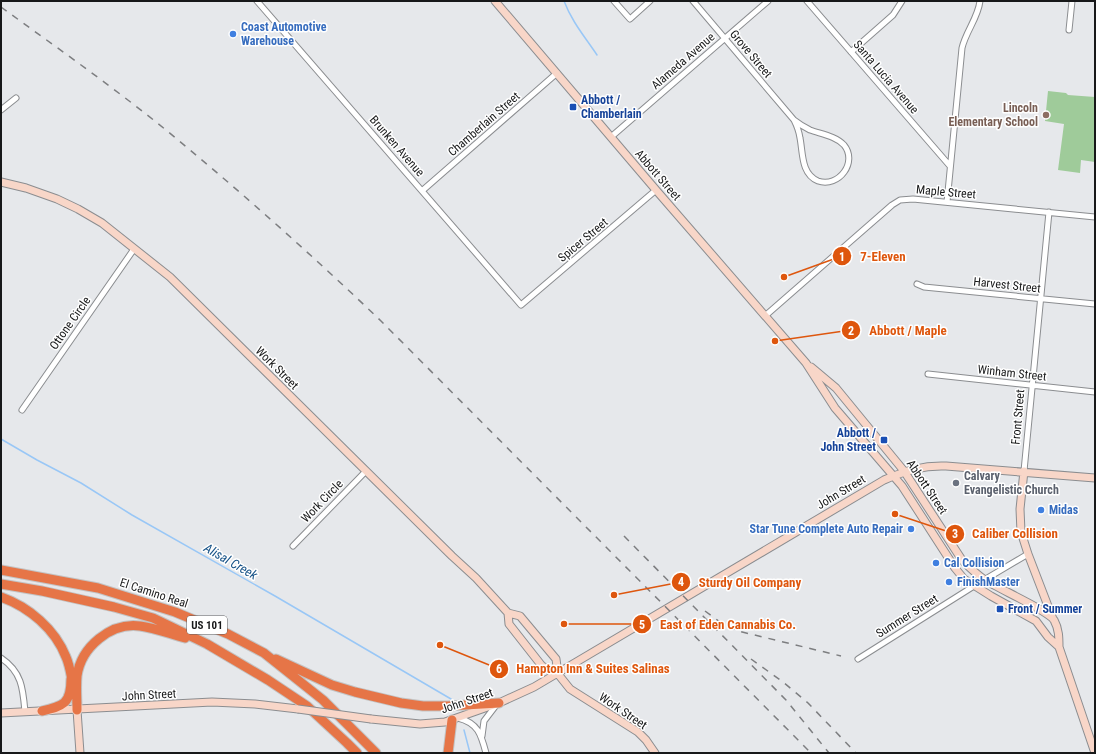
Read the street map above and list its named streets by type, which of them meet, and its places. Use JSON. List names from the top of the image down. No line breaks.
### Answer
{"streets":{"highway":["El Camino Real","US 101"],"main road":["Abbott Street","Work Street","Front Street","John Street"],"street":["Grove Street","Alameda Avenue","Santa Lucia Avenue","Chamberlain Street","Brunken Avenue","Maple Street","Spicer Street","Harvest Street","Ottone Circle","Winham Street","Work Circle","Summer Street"]},"crossings":[["Grove Street","Alameda Avenue"],["Alameda Avenue","Abbott Street"],["Chamberlain Street","Brunken Avenue"],["Chamberlain Street","Abbott Street"],["Brunken Avenue","Spicer Street"],["Abbott Street","Maple Street"],["Abbott Street","Spicer Street"],["Abbott Street","Front Street"],["Abbott Street","John Street"],["Abbott Street","Summer Street"],["Maple Street","Front Street"],["Harvest Street","Front Street"],["Ottone Circle","Work Street"],["Work Street","John Street"],["Work Street","Work Circle"],["Winham Street","Front Street"],["Front Street","John Street"],["Front Street","Summer Street"]],"water":["Alisal Creek"],"places":{"other":["Coast Automotive Warehouse","Lincoln Elementary School","7-Eleven","Abbott / Maple","Calvary Evangelistic Church","Midas","Caliber Collision","Star Tune Complete Auto Repair","Cal Collision","FinishMaster","Sturdy Oil Company","East of Eden Cannabis Co.","Hampton Inn & Suites Salinas"],"transit":["Abbott / Chamberlain","Abbott / John Street","Front / Summer"]}}
